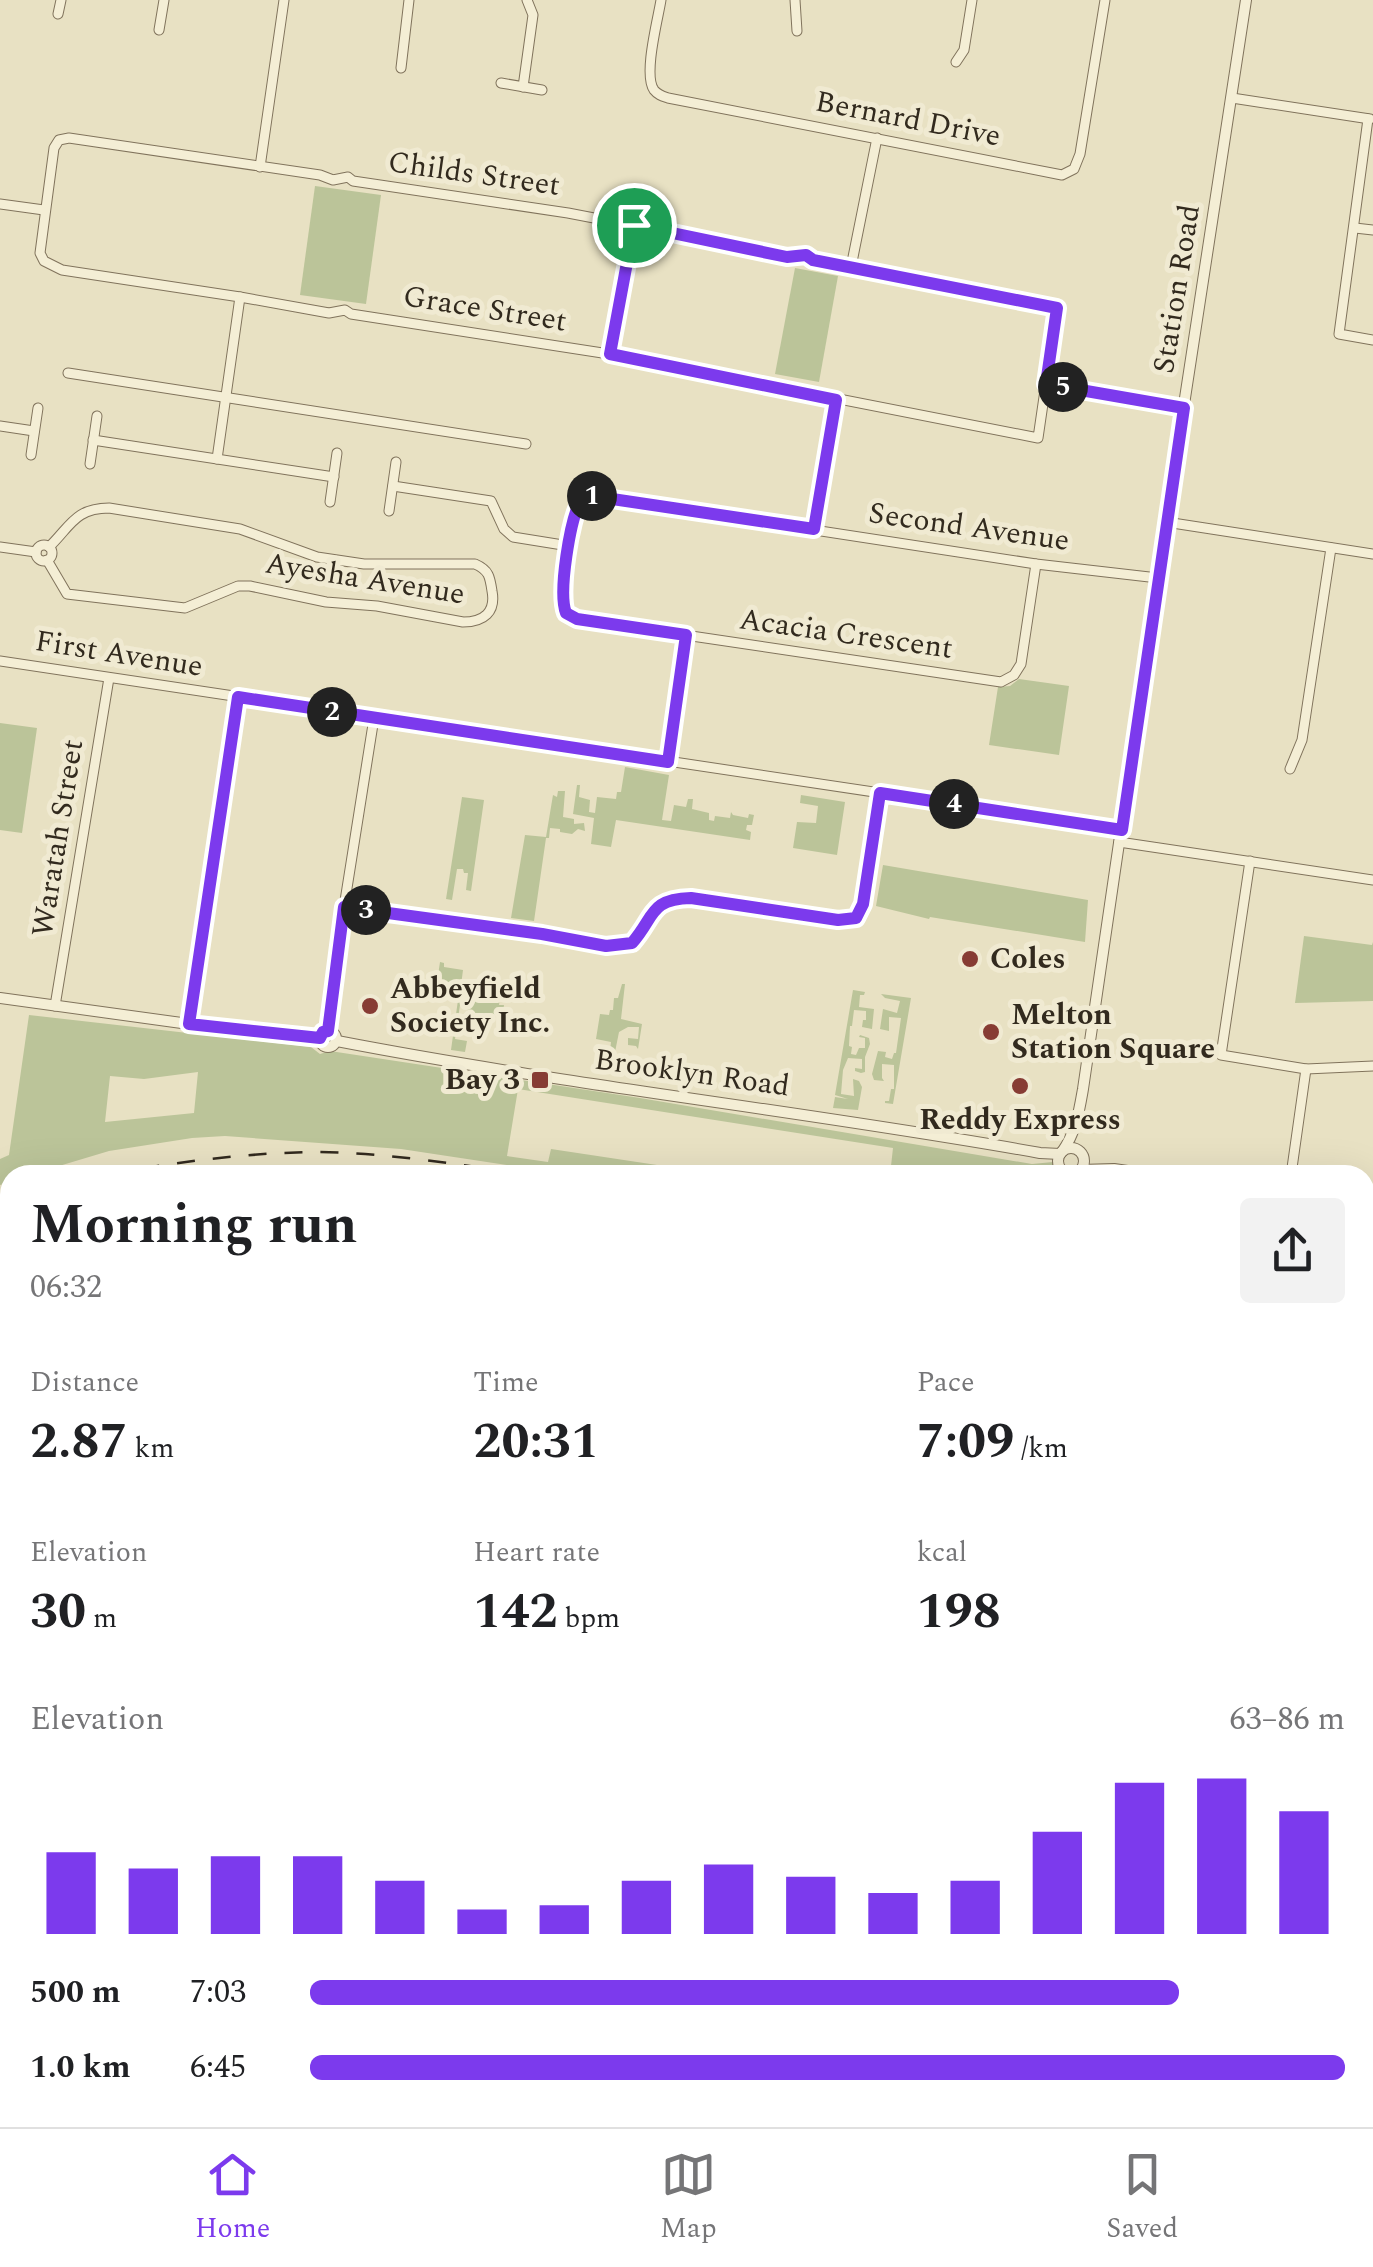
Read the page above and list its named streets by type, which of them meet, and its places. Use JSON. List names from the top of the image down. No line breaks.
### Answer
{"streets":{"street":["Bernard Drive","Childs Street","Station Road","Grace Street","Second Avenue","Ayesha Avenue","Acacia Crescent","First Avenue","Waratah Street","Brooklyn Road"]},"crossings":[["Childs Street","Grace Street"],["Station Road","Second Avenue"],["Station Road","First Avenue"],["Station Road","Brooklyn Road"],["Second Avenue","Acacia Crescent"],["First Avenue","Waratah Street"]],"places":{"other":["Coles","Abbeyfield Society Inc.","Melton Station Square","Reddy Express"],"transit":["Bay 3"]},"page":{"pins":["5","1","2","4","3"],"heading":["Morning run","06:32"],"stats":[["Distance","2.87 km"],["Time","20:31"],["Pace","7:09 /km"],["Elevation","30 m"],["Heart rate","142 bpm"],["kcal","198"]],"chart":["Elevation","63–86 m"],"list":[{"name":"500 m","note":"7:03"},{"name":"1.0 km","note":"6:45"}],"tabs":["Home","Map","Saved"]}}
